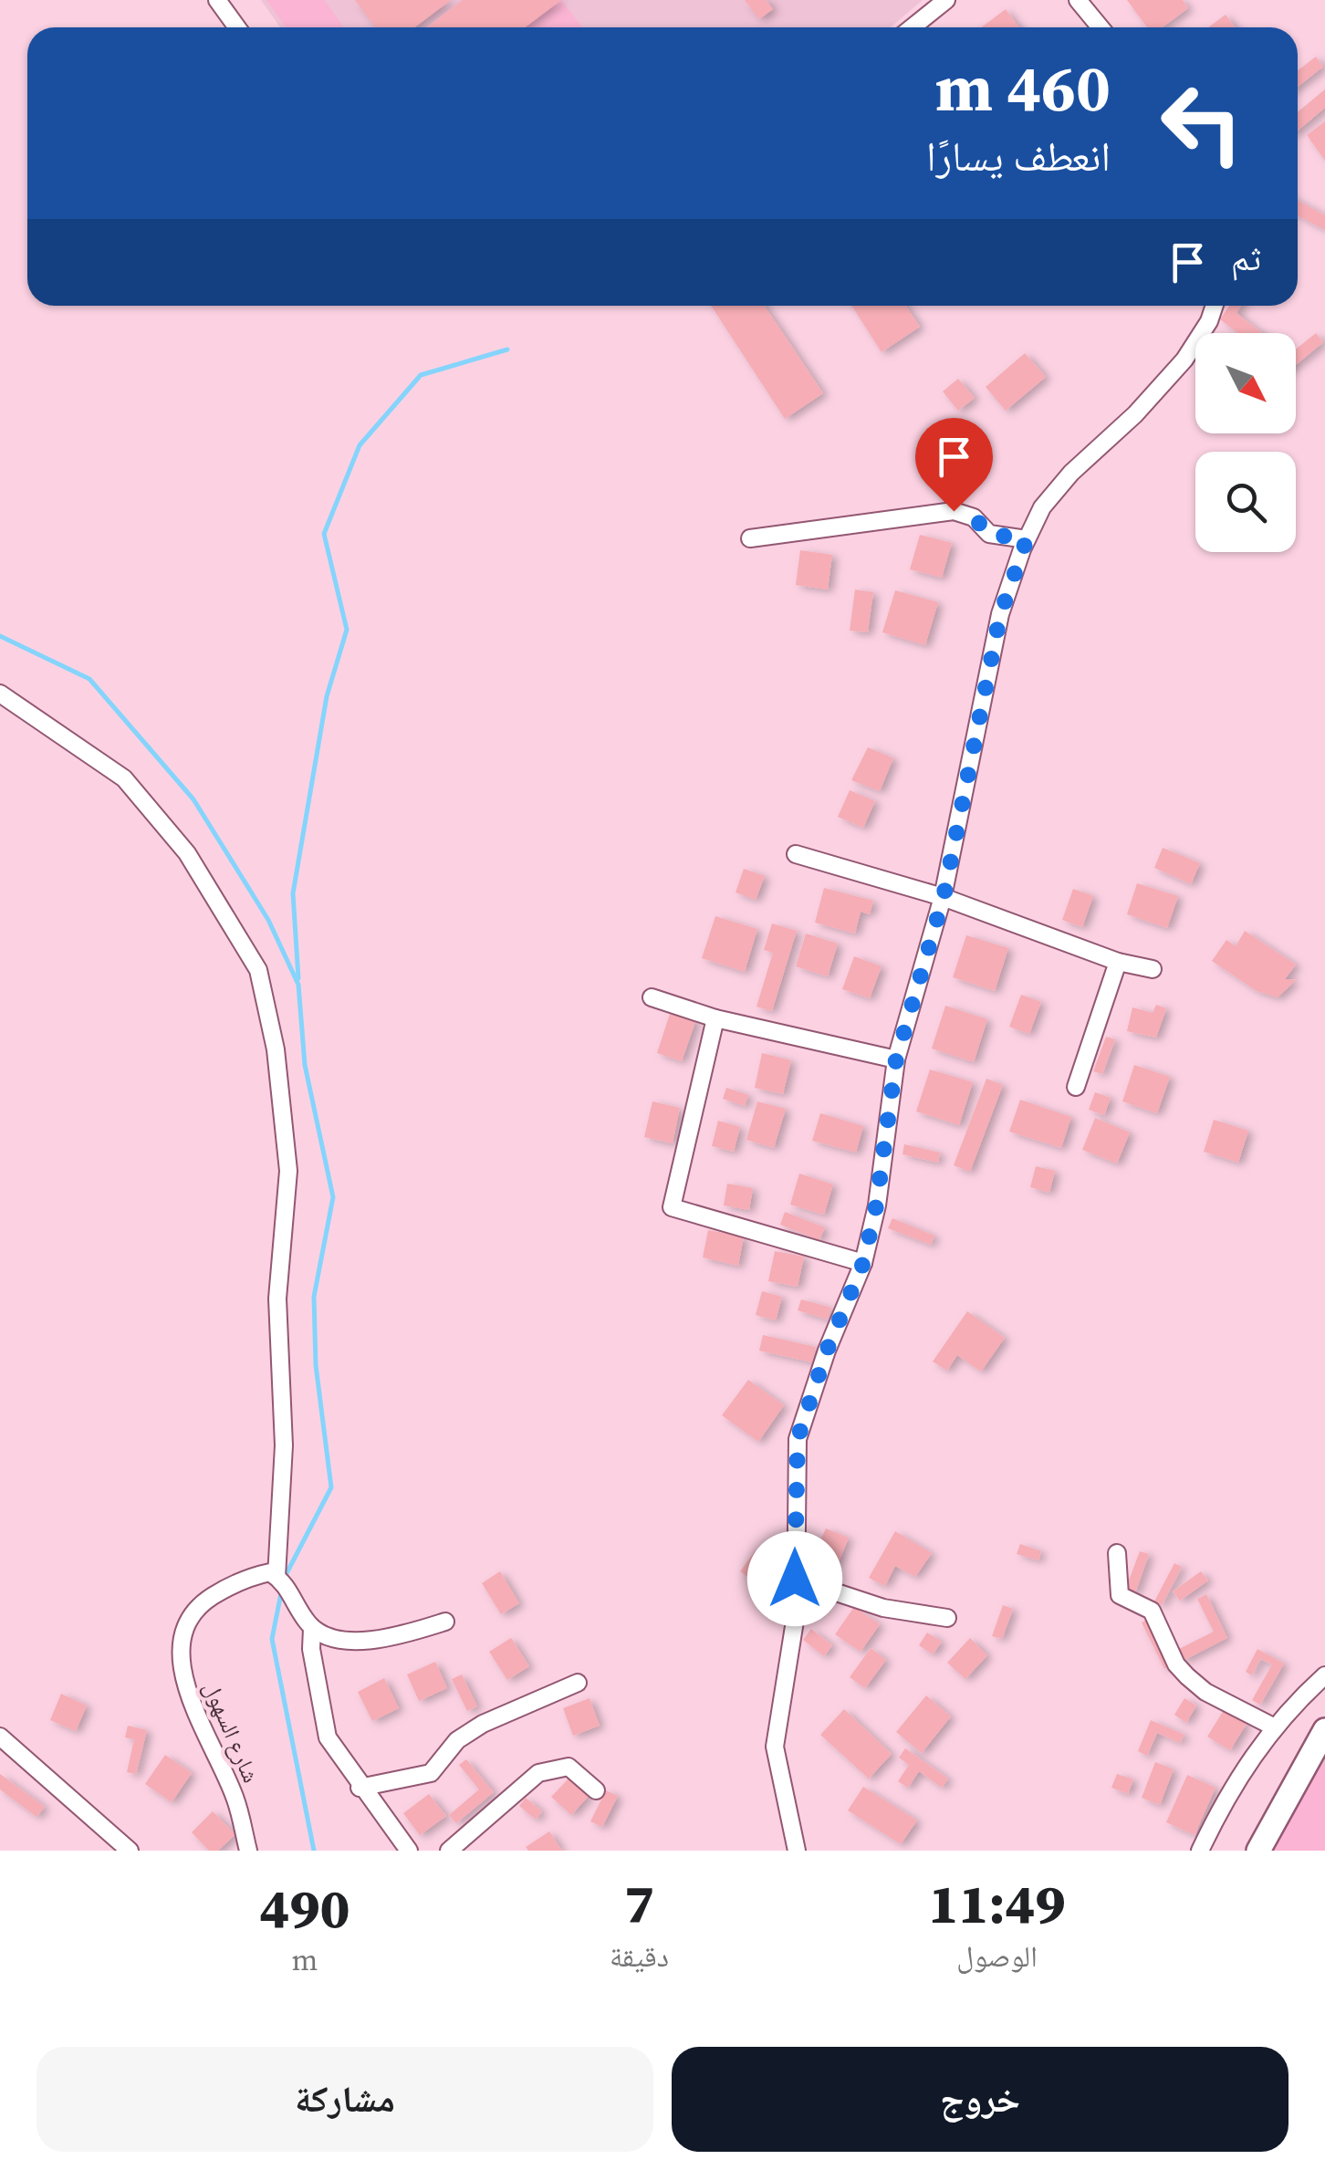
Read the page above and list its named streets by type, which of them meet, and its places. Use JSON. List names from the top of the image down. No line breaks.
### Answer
{"streets":{"street":["شارع السهول"]},"north":"bottom right","page":{"turn":["460 m","انعطف يسارًا"],"then":"ثم","eta":["11:49","الوصول","7","دقيقة","490","m"],"buttons":["خروج","مشاركة"]}}
